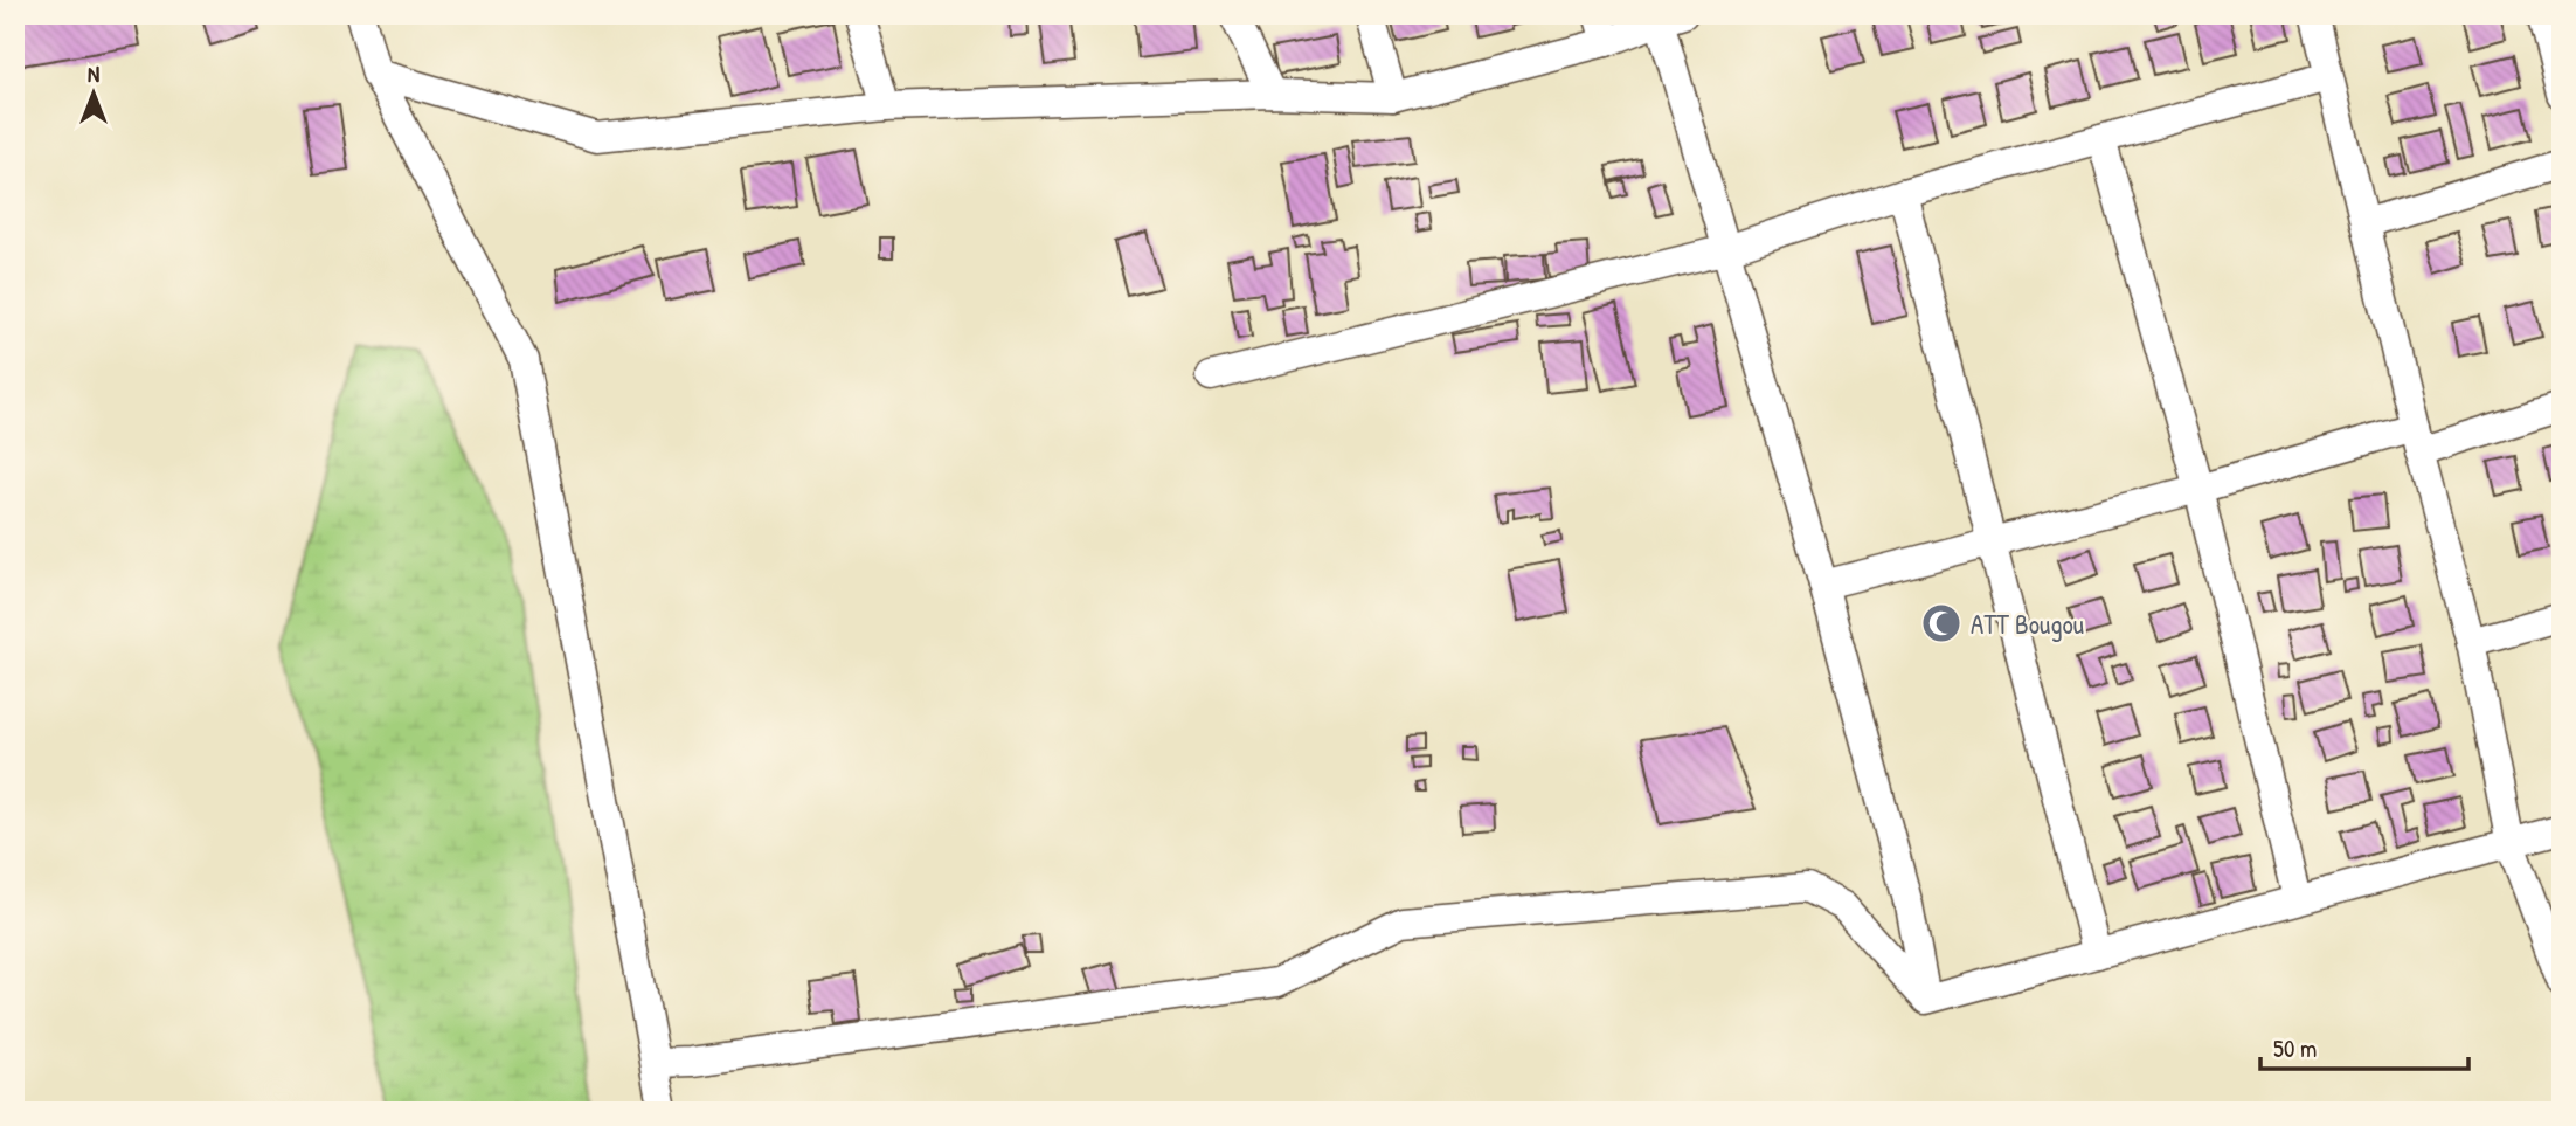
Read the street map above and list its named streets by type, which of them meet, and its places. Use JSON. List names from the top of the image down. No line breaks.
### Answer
{"places":{"mosque":["ATT Bougou"]},"scale_bar":"50 m","north":"top"}
